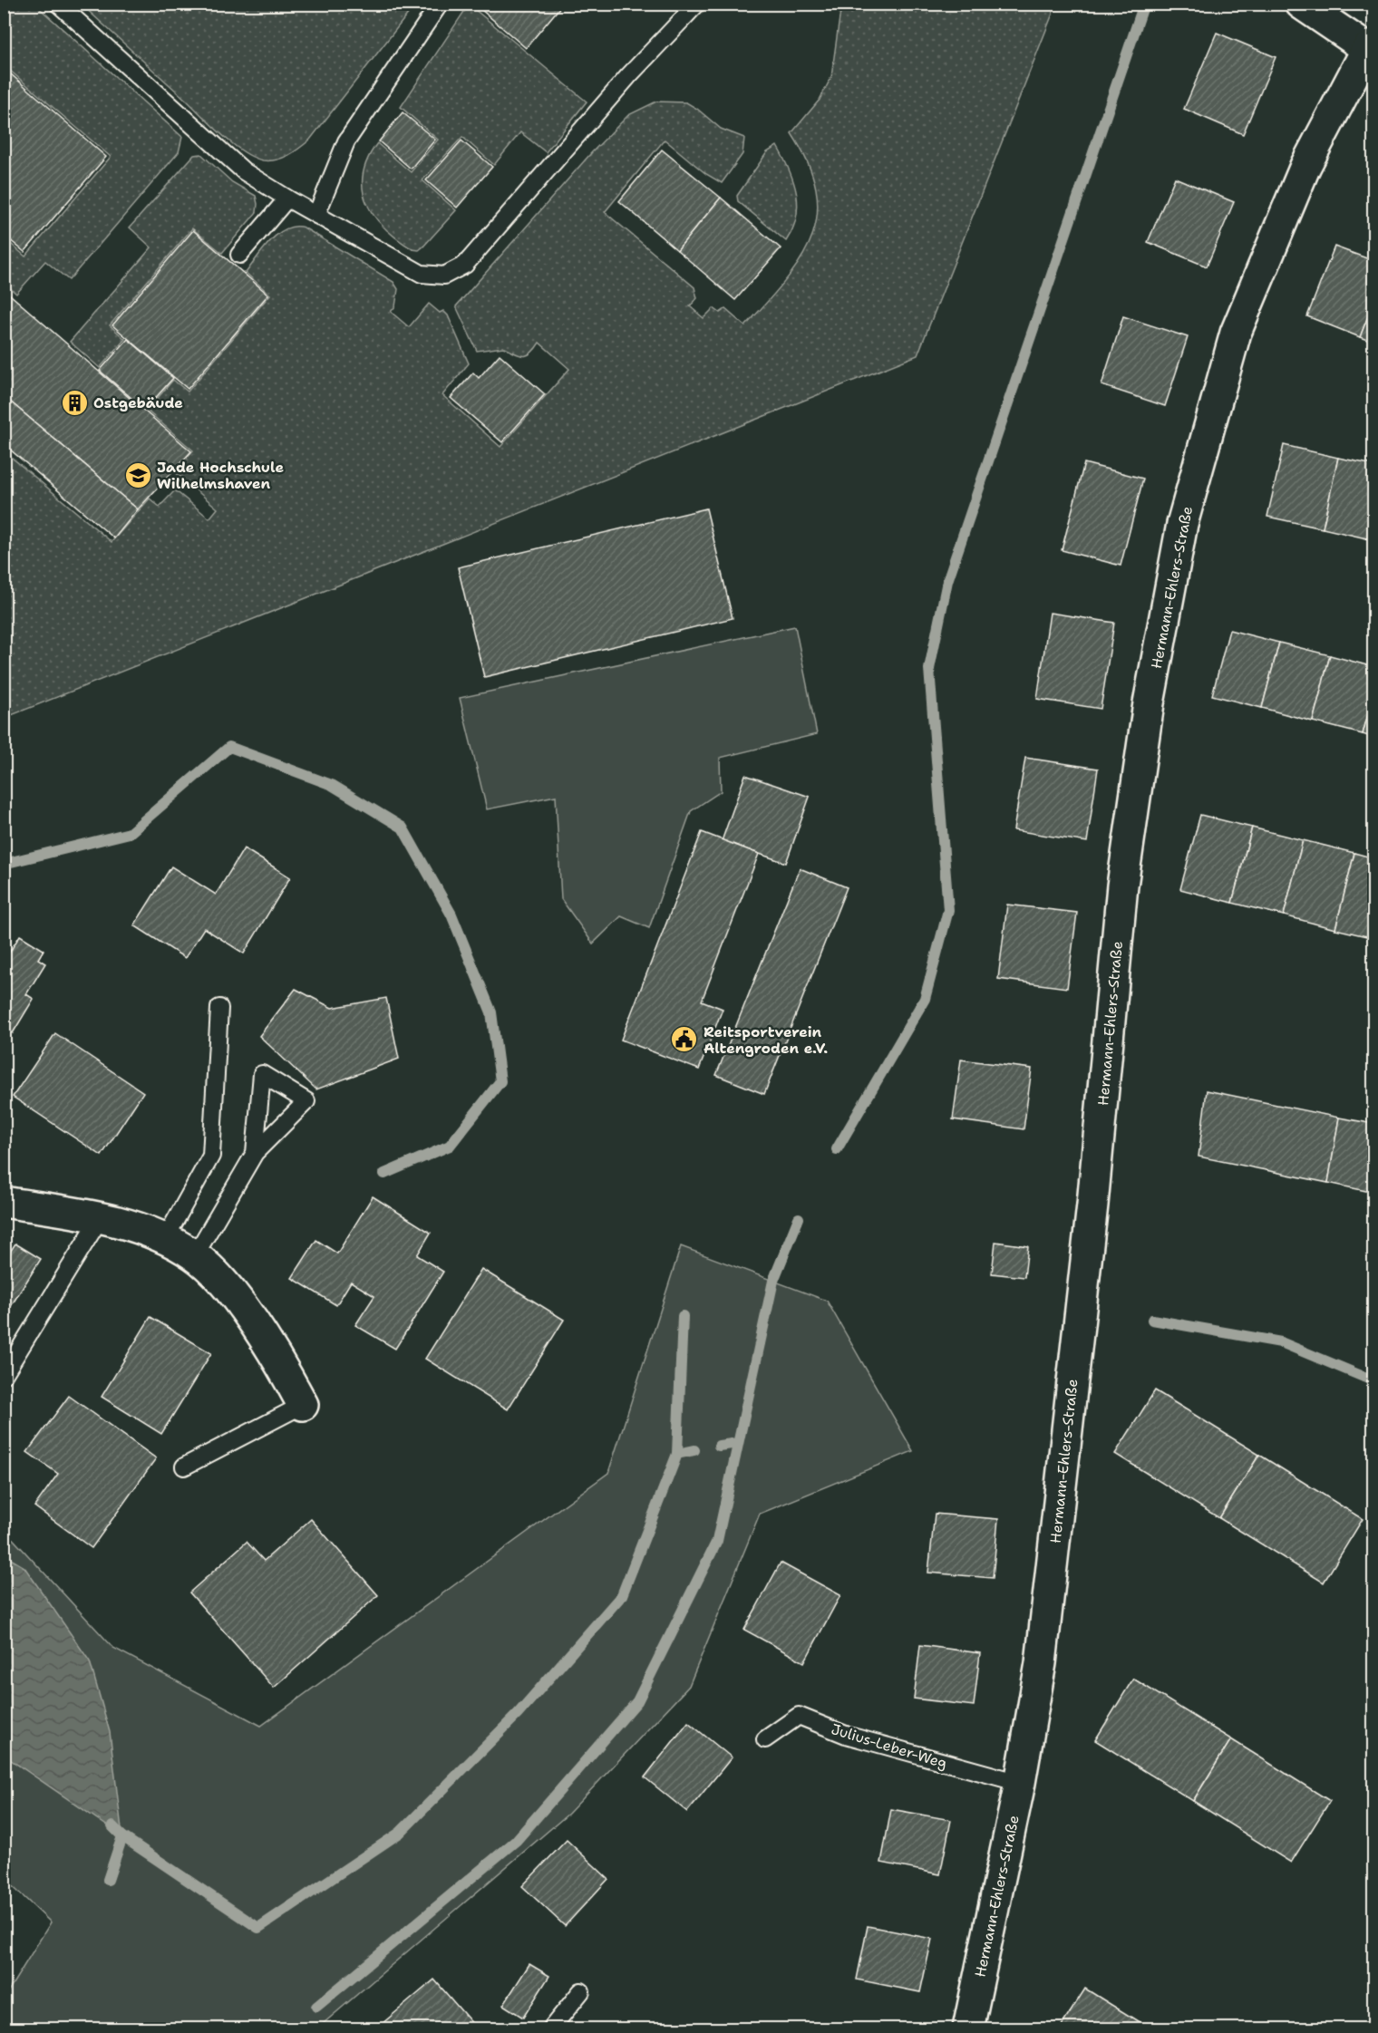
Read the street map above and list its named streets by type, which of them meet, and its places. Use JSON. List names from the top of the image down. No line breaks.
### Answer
{"streets":{"street":["Hermann-Ehlers-Straße"],"lane":["Julius-Leber-Weg"]},"crossings":[["Hermann-Ehlers-Straße","Julius-Leber-Weg"]],"places":{"building":["Ostgebäude"],"school or university":["Jade Hochschule Wilhelmshaven"],"public building":["Reitsportverein Altengroden e.V."]}}
